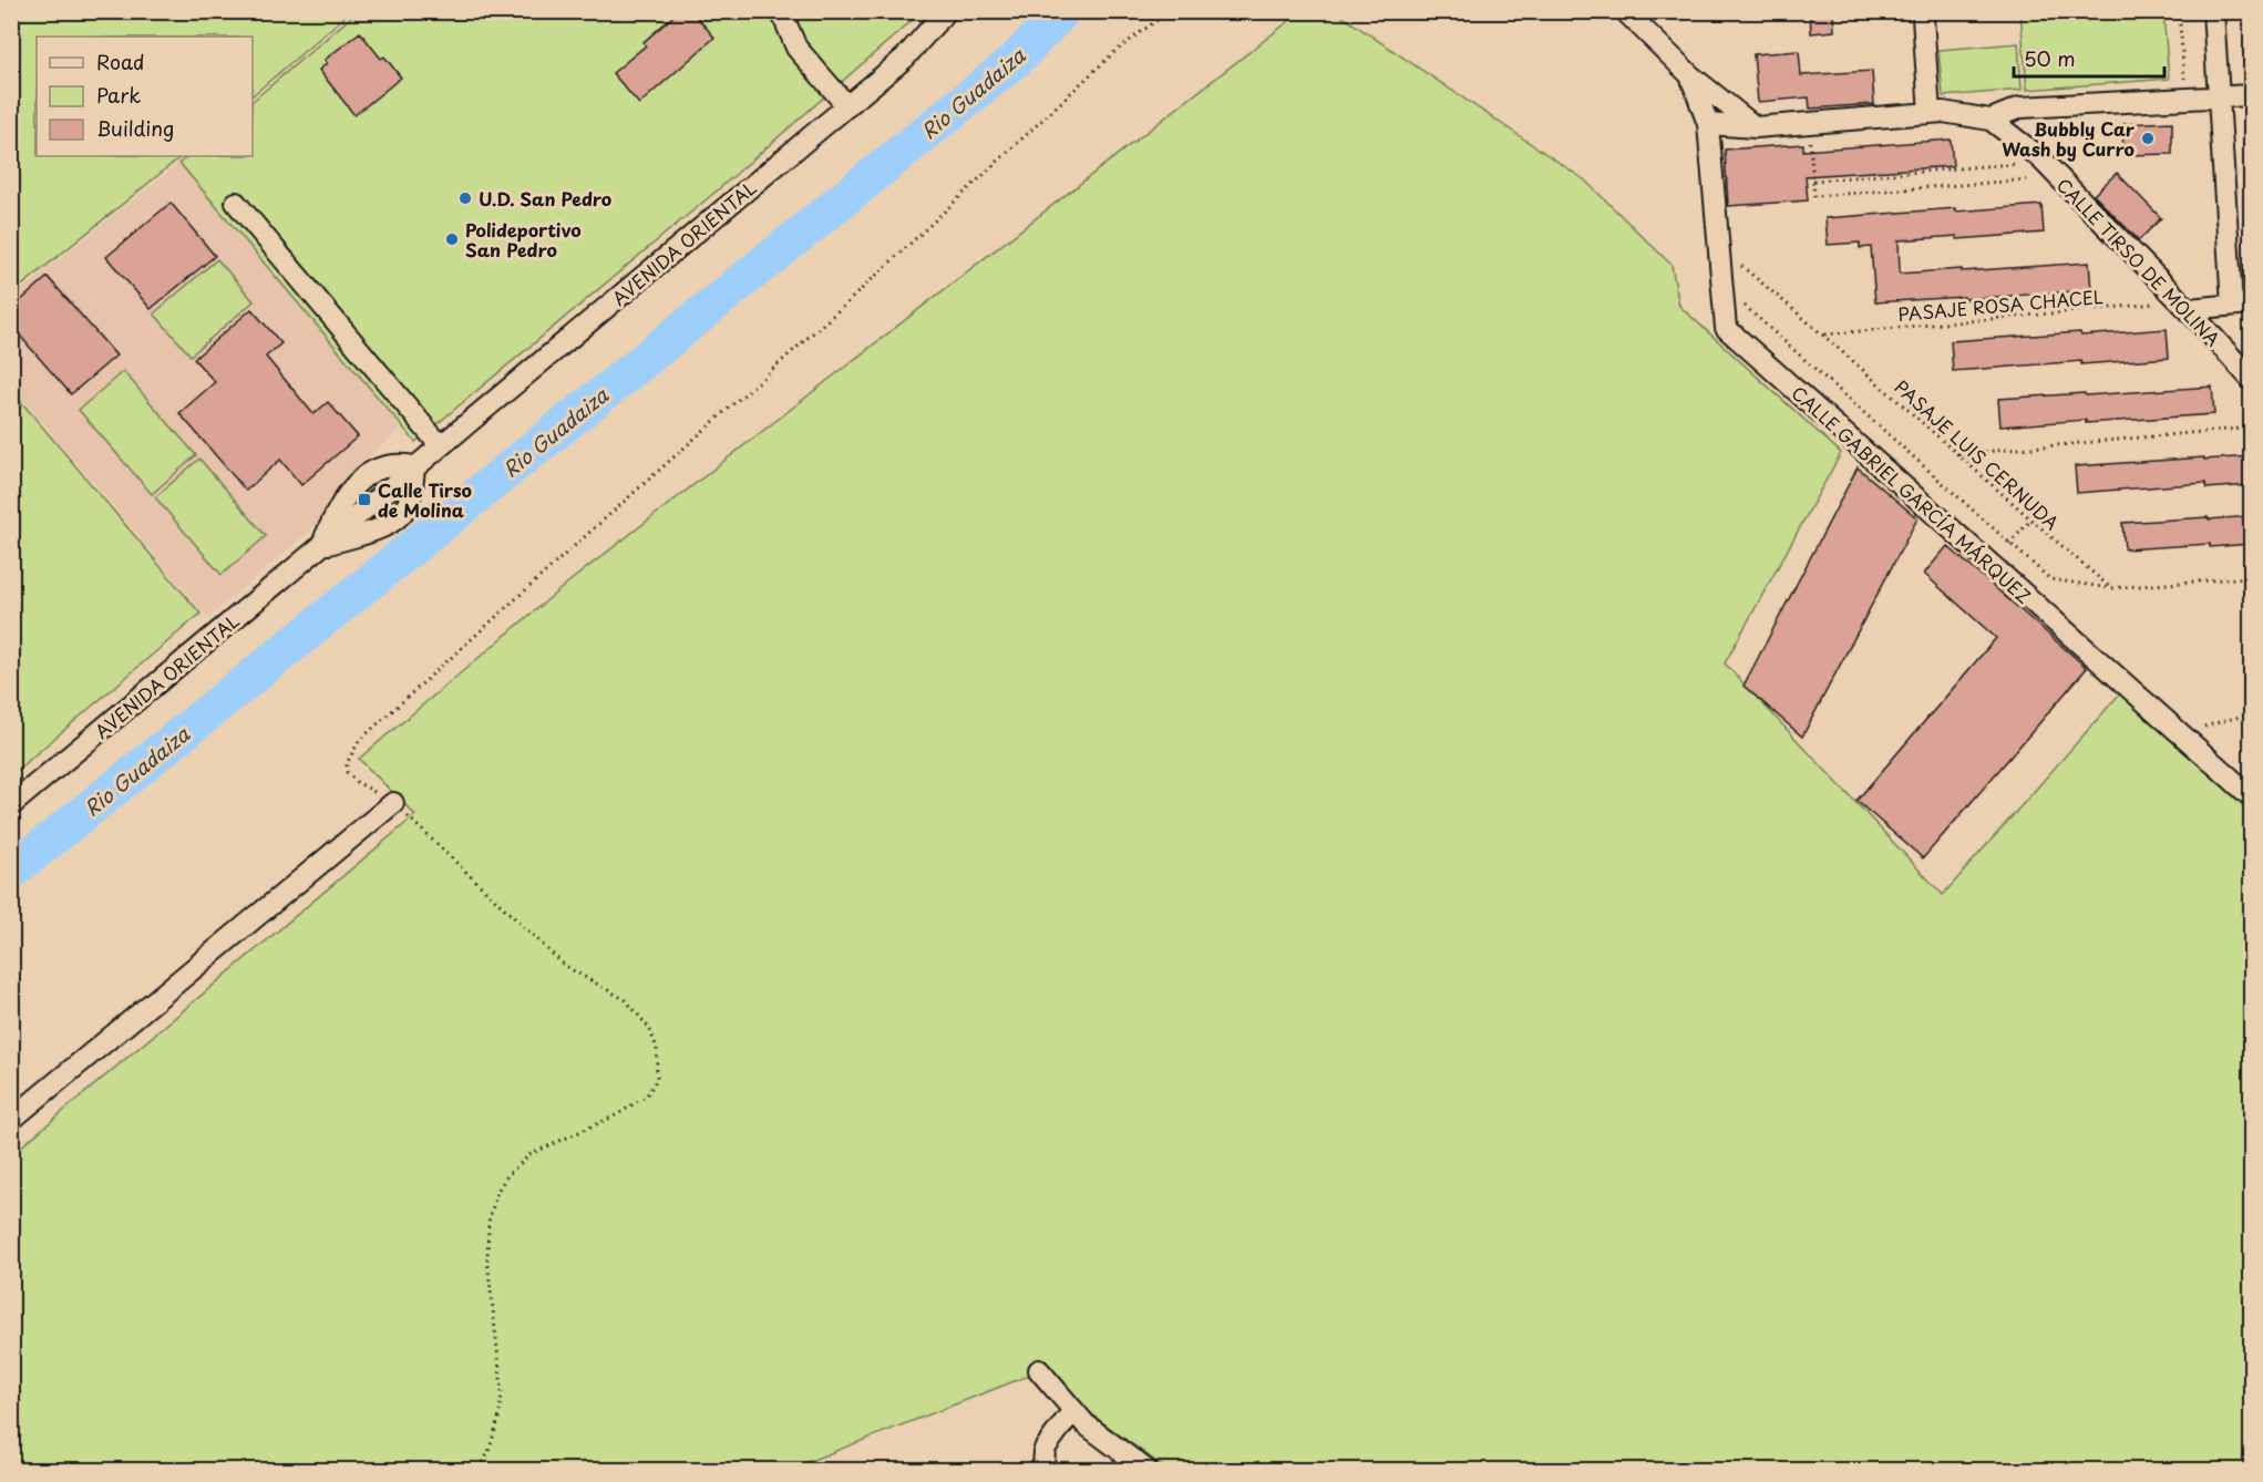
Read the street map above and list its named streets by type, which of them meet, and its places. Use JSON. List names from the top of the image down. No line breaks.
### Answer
{"streets":{"street":["AVENIDA ORIENTAL","CALLE TIRSO DE MOLINA","CALLE GABRIEL GARCÍA MÁRQUEZ"],"path":["PASAJE ROSA CHACEL","PASAJE LUIS CERNUDA"]},"crossings":[["CALLE TIRSO DE MOLINA","PASAJE ROSA CHACEL"],["CALLE TIRSO DE MOLINA","CALLE GABRIEL GARCÍA MÁRQUEZ"],["PASAJE ROSA CHACEL","PASAJE LUIS CERNUDA"],["PASAJE LUIS CERNUDA","CALLE GABRIEL GARCÍA MÁRQUEZ"]],"water":["Rio Guadaiza"],"places":{"other":["Bubbly Car Wash by Curro","U.D. San Pedro","Polideportivo San Pedro"],"transit":["Calle Tirso de Molina"]},"legend":["Road","Park","Building"],"scale_bar":"50 m"}
